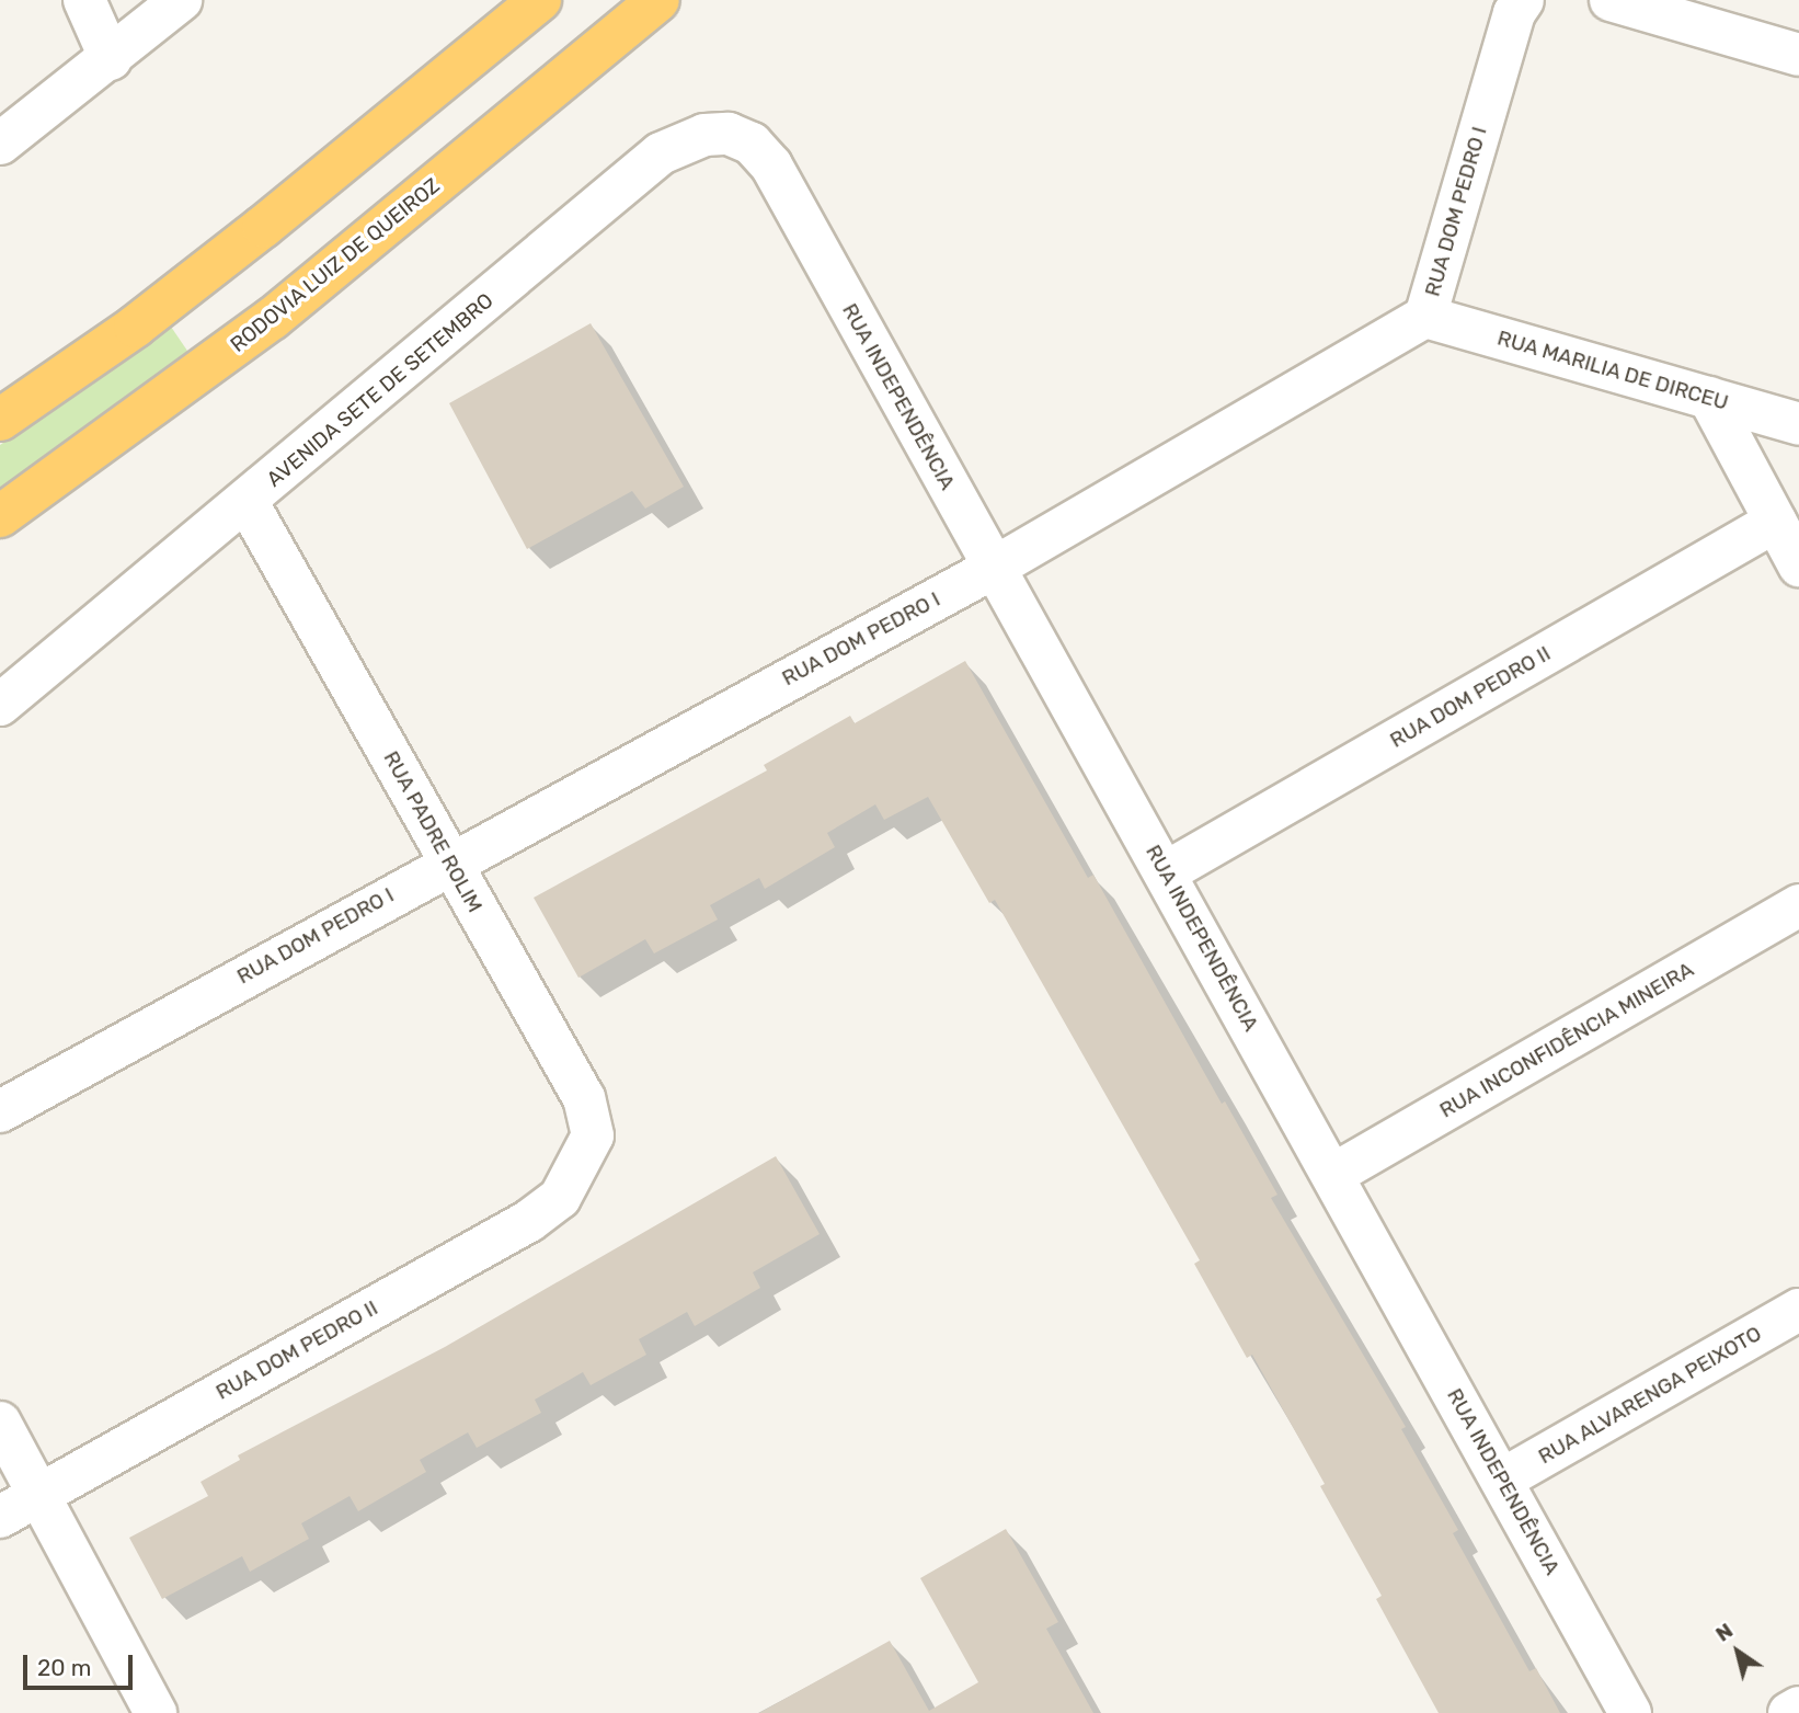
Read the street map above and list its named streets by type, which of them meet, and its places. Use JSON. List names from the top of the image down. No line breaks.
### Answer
{"streets":{"highway":["RODOVIA LUIZ DE QUEIROZ"],"street":["RUA DOM PEDRO I","RUA MARILIA DE DIRCEU","AVENIDA SETE DE SETEMBRO","RUA INDEPENDÊNCIA","RUA DOM PEDRO II","RUA PADRE ROLIM","RUA INCONFIDÊNCIA MINEIRA","RUA ALVARENGA PEIXOTO"]},"crossings":[["RUA DOM PEDRO I","RUA MARILIA DE DIRCEU"],["RUA DOM PEDRO I","RUA INDEPENDÊNCIA"],["RUA DOM PEDRO I","RUA PADRE ROLIM"],["AVENIDA SETE DE SETEMBRO","RUA INDEPENDÊNCIA"],["AVENIDA SETE DE SETEMBRO","RUA PADRE ROLIM"],["RUA INDEPENDÊNCIA","RUA DOM PEDRO II"],["RUA INDEPENDÊNCIA","RUA INCONFIDÊNCIA MINEIRA"],["RUA INDEPENDÊNCIA","RUA ALVARENGA PEIXOTO"],["RUA DOM PEDRO II","RUA PADRE ROLIM"]],"scale_bar":"20 m","north":"top left"}
